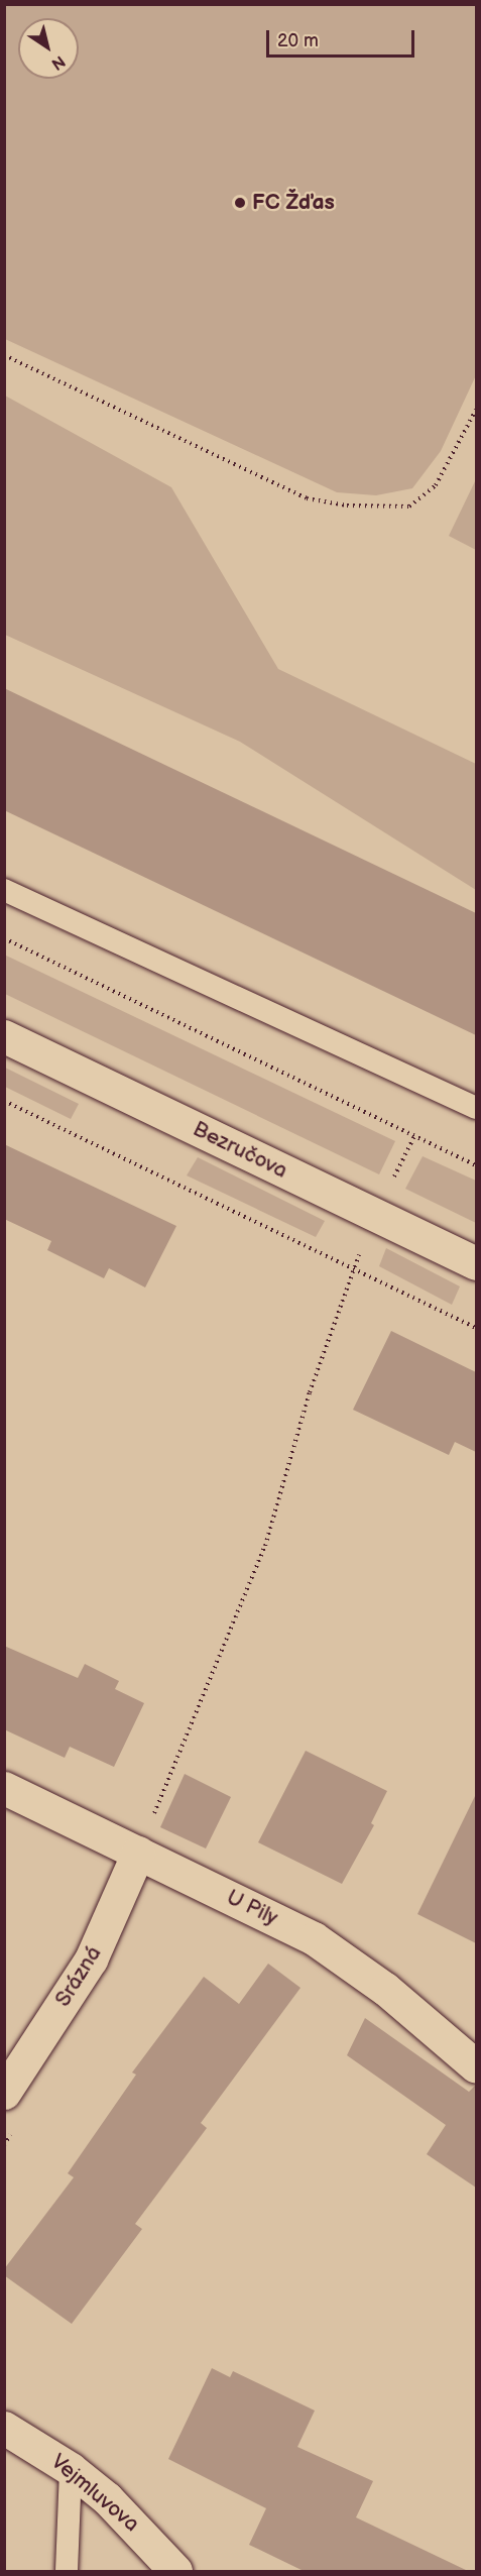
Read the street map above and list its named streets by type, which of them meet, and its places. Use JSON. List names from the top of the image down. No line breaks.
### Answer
{"streets":{"street":["Bezručova","U Pily","Srázná","Vejmluvova"]},"crossings":[["U Pily","Srázná"]],"places":["FC Žďas"],"scale_bar":"20 m","north":"bottom right"}
